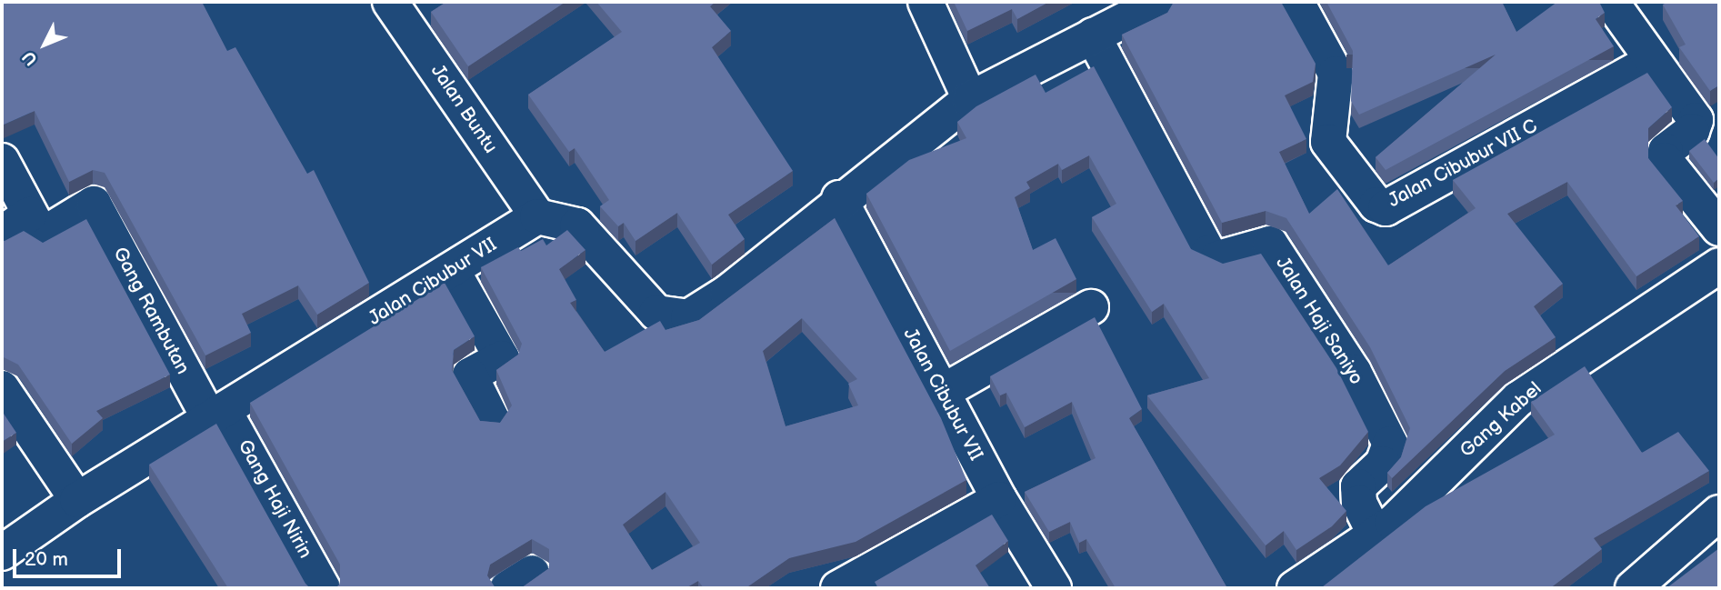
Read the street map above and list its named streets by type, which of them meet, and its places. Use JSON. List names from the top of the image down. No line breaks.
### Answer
{"streets":{"street":["Jalan Buntu","Jalan Cibubur VII C","Jalan Cibubur VII","Gang Rambutan","Jalan Haji Saniyo","Gang Kabel","Gang Haji Nirin"]},"crossings":[["Jalan Buntu","Jalan Cibubur VII"],["Jalan Cibubur VII","Gang Rambutan"],["Jalan Cibubur VII","Gang Haji Nirin"],["Gang Rambutan","Gang Haji Nirin"],["Jalan Haji Saniyo","Gang Kabel"]],"scale_bar":"20 m","north":"bottom left"}
